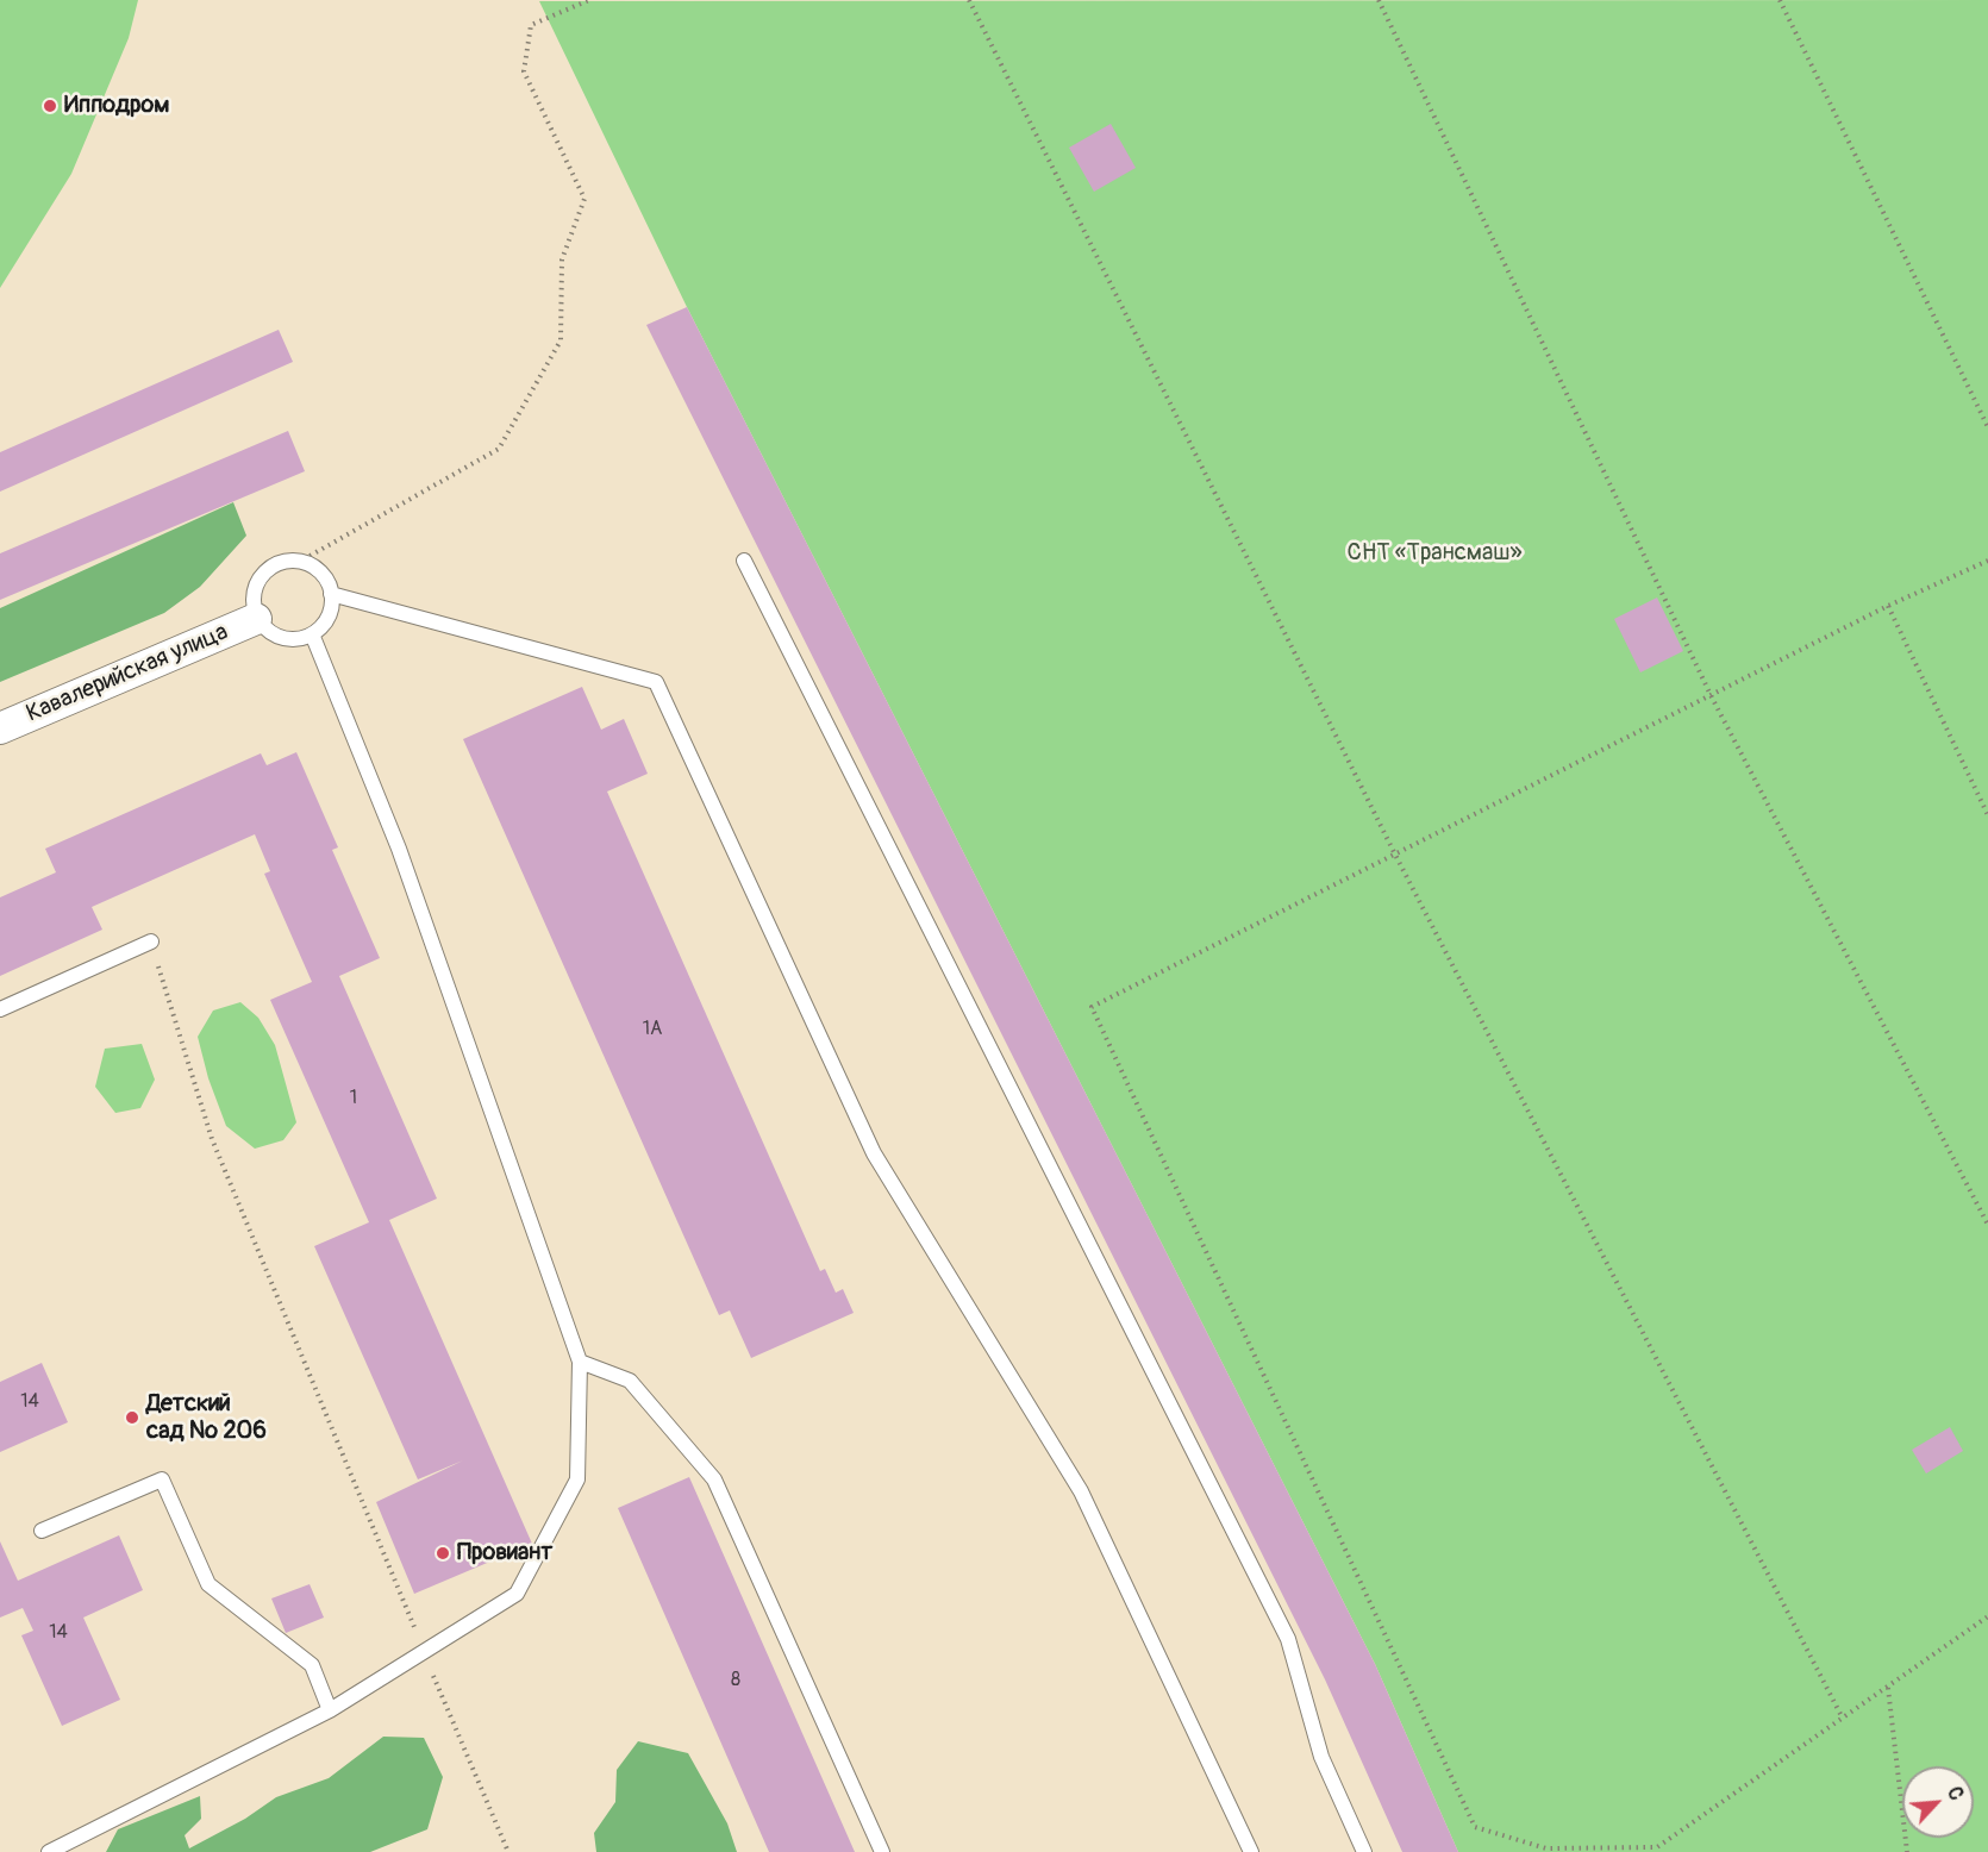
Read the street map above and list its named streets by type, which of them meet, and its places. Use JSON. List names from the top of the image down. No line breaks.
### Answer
{"streets":{"street":["Кавалерийская улица"]},"parks":["СНТ «Трансмаш»"],"places":["Ипподром","Детский сад № 206","Провиант"],"house_numbers":["1А","1","14","14","8"],"north":"top right"}
